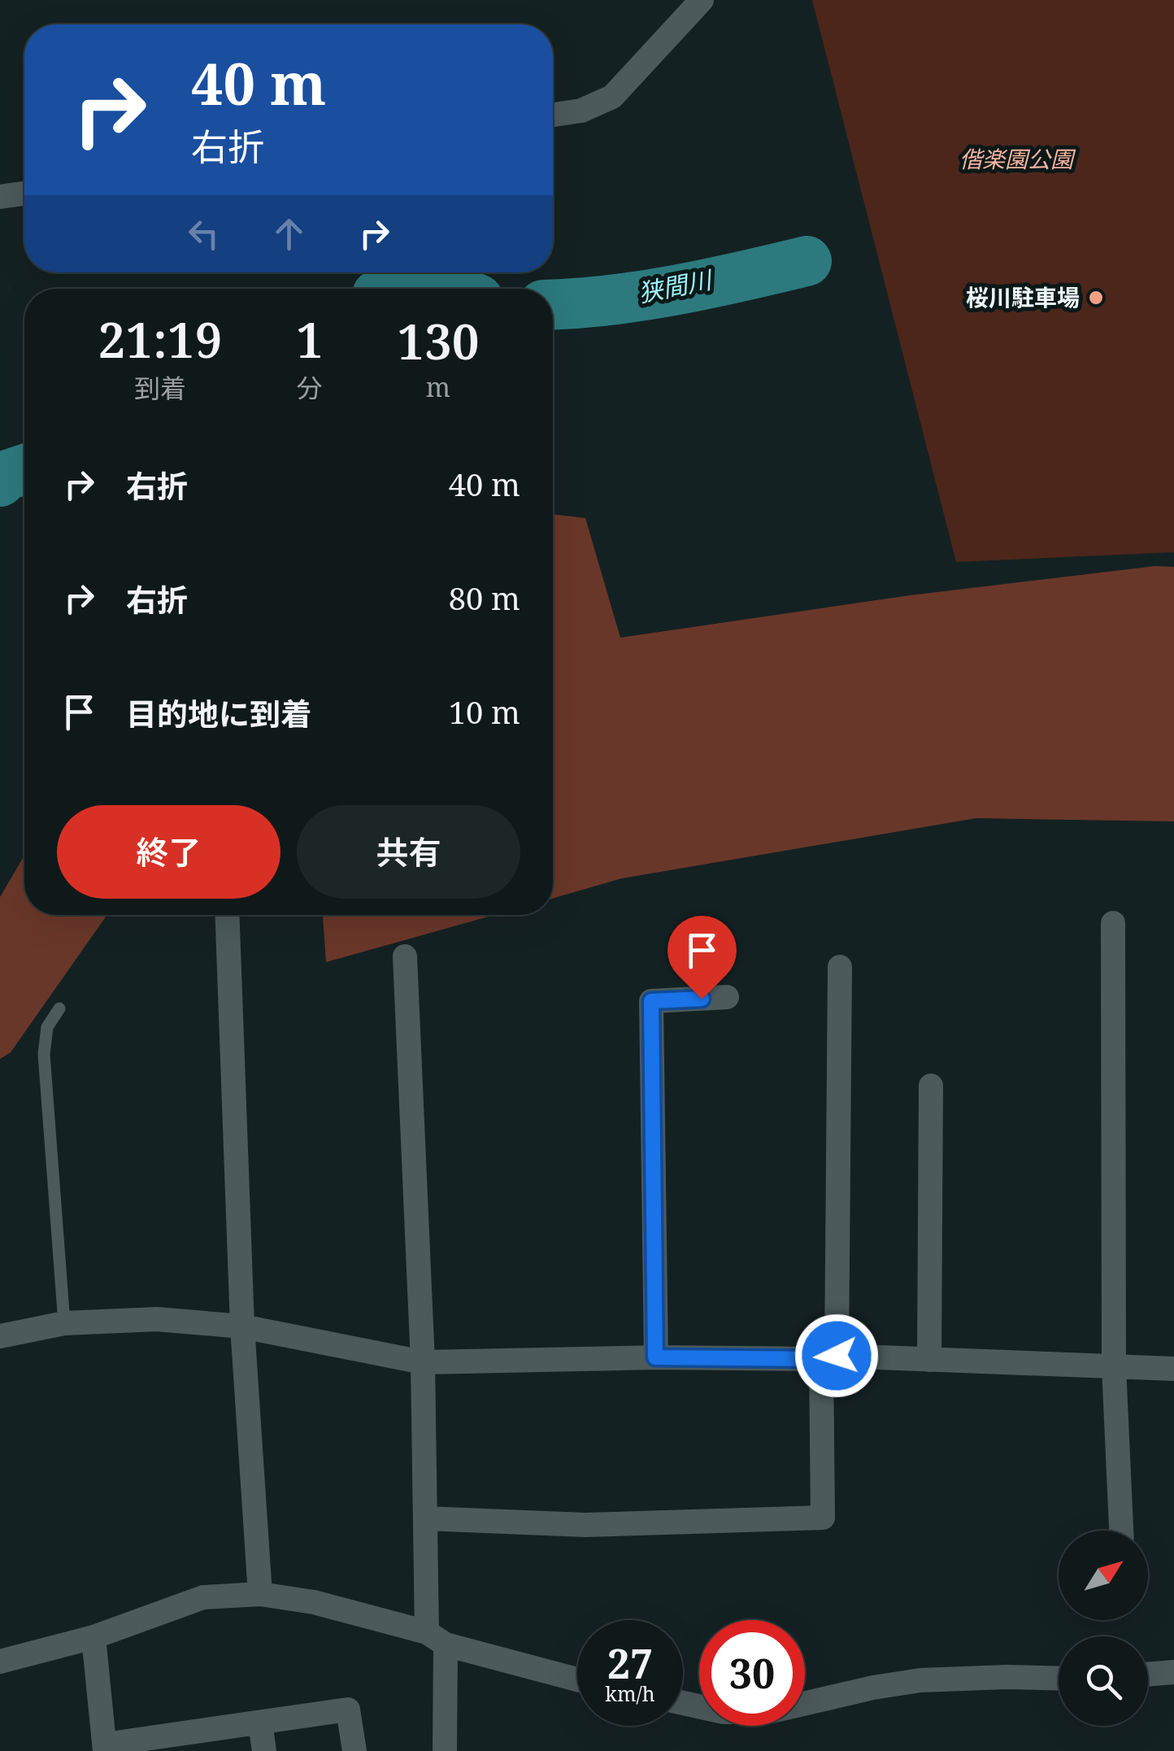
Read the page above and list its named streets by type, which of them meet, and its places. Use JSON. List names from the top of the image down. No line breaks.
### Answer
{"water":["狭間川"],"parks":["偕楽園公園"],"places":["桜川駐車場"],"north":"top right","page":{"turn":["40 m","右折"],"eta":["21:19","到着","1","分","130","m"],"list":[{"name":"右折","value":"40 m"},{"name":"右折","value":"80 m"},{"name":"目的地に到着","value":"10 m"}],"buttons":["終了","共有"],"speed":"27 km/h","limit":"30"}}
